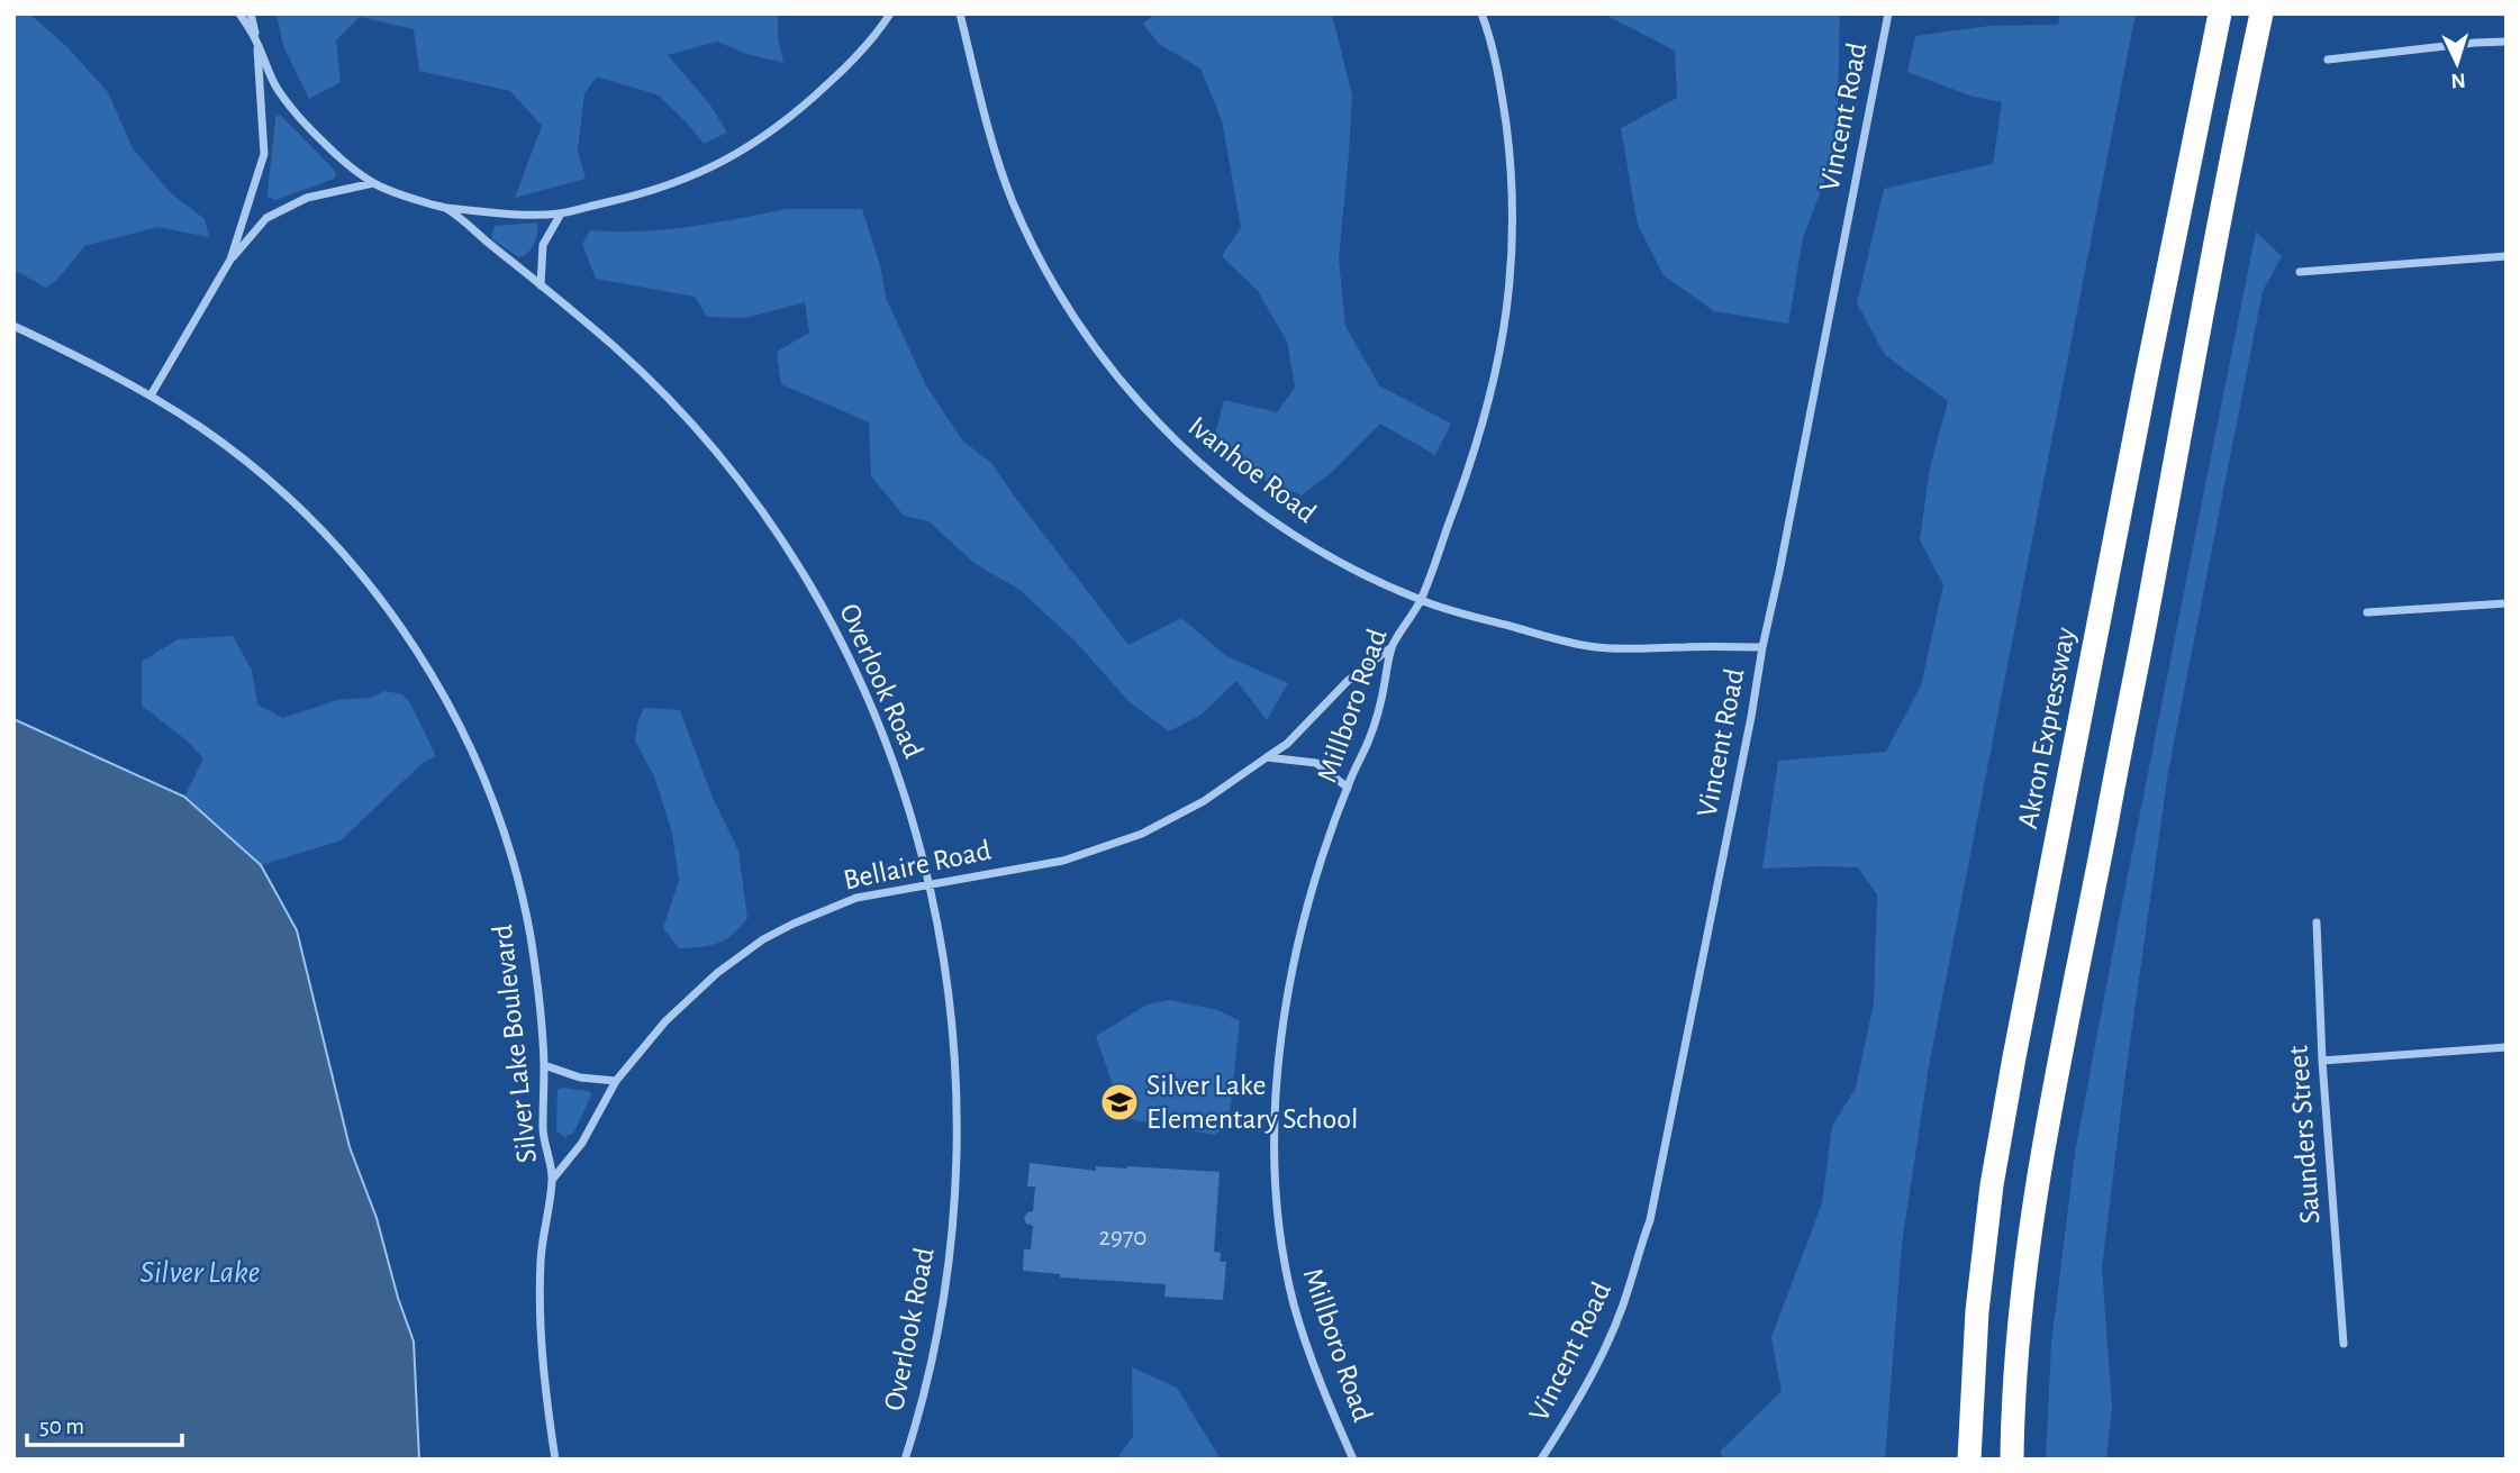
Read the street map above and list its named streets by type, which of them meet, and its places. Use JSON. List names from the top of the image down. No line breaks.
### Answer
{"streets":{"highway":["Akron Expressway"],"street":["Vincent Road","Ivanhoe Road","Overlook Road","Millboro Road","Bellaire Road","Silver Lake Boulevard","Saunders Street"]},"crossings":[["Vincent Road","Ivanhoe Road"],["Ivanhoe Road","Millboro Road"],["Overlook Road","Bellaire Road"],["Millboro Road","Bellaire Road"],["Bellaire Road","Silver Lake Boulevard"]],"water":["Silver Lake"],"places":{"school or university":["Silver Lake Elementary School"]},"house_numbers":["2970"],"scale_bar":"50 m","north":"bottom"}
